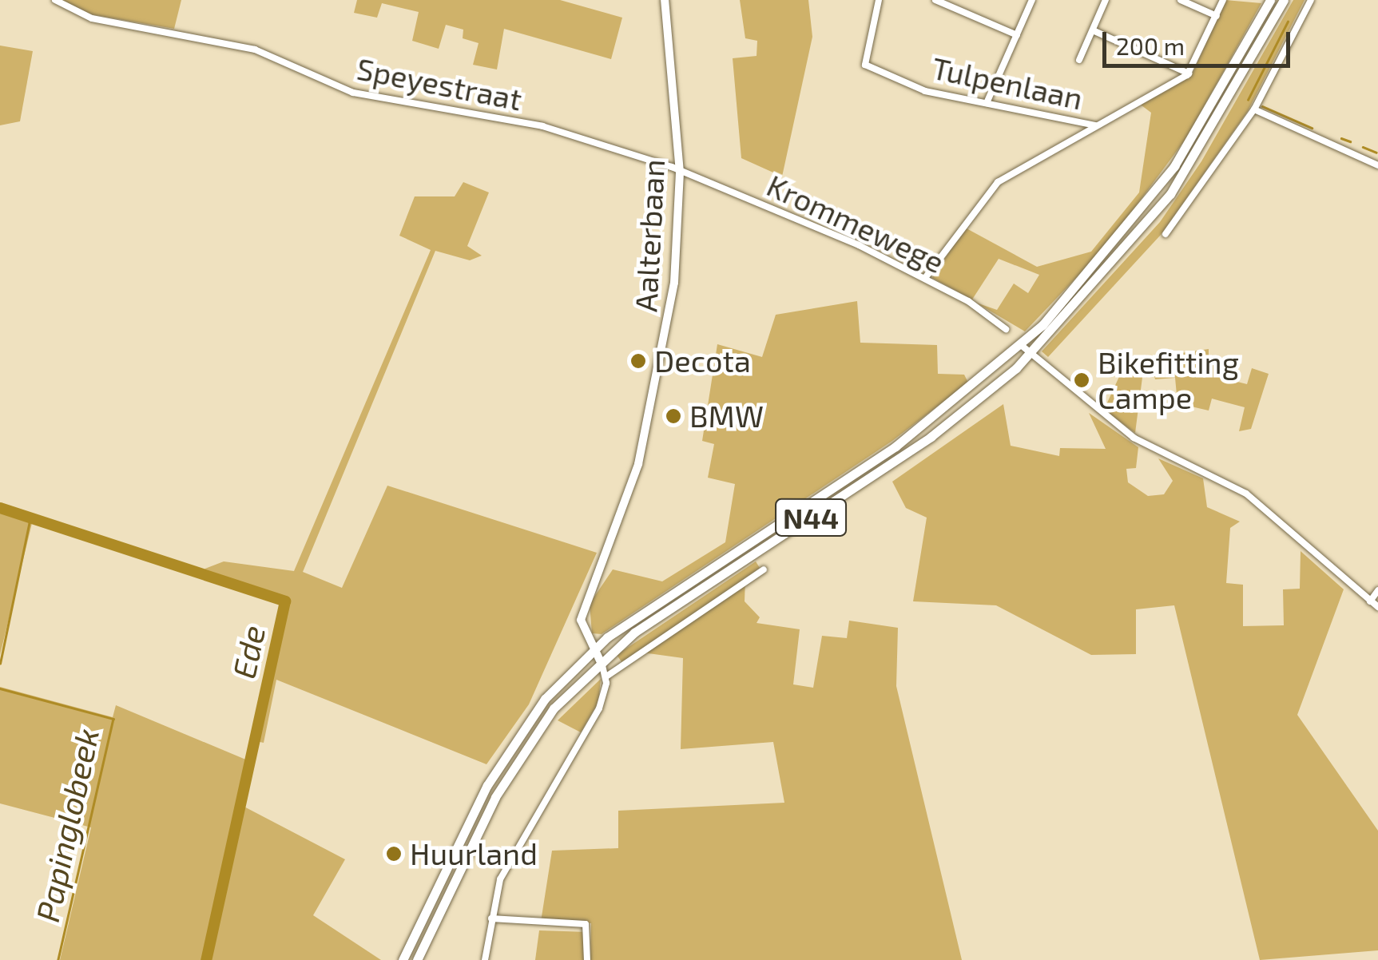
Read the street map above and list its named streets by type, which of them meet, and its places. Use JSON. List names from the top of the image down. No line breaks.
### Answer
{"streets":{"highway":["N44"],"main road":["Aalterbaan"],"street":["Tulpenlaan","Speyestraat","Krommewege"]},"crossings":[["Speyestraat","Krommewege"],["Speyestraat","Aalterbaan"],["Krommewege","Aalterbaan"],["Aalterbaan","N44"]],"water":["Ede","Papinglobeek"],"places":["Decota","Bikefitting Campe","BMW","Huurland"],"scale_bar":"200 m"}
